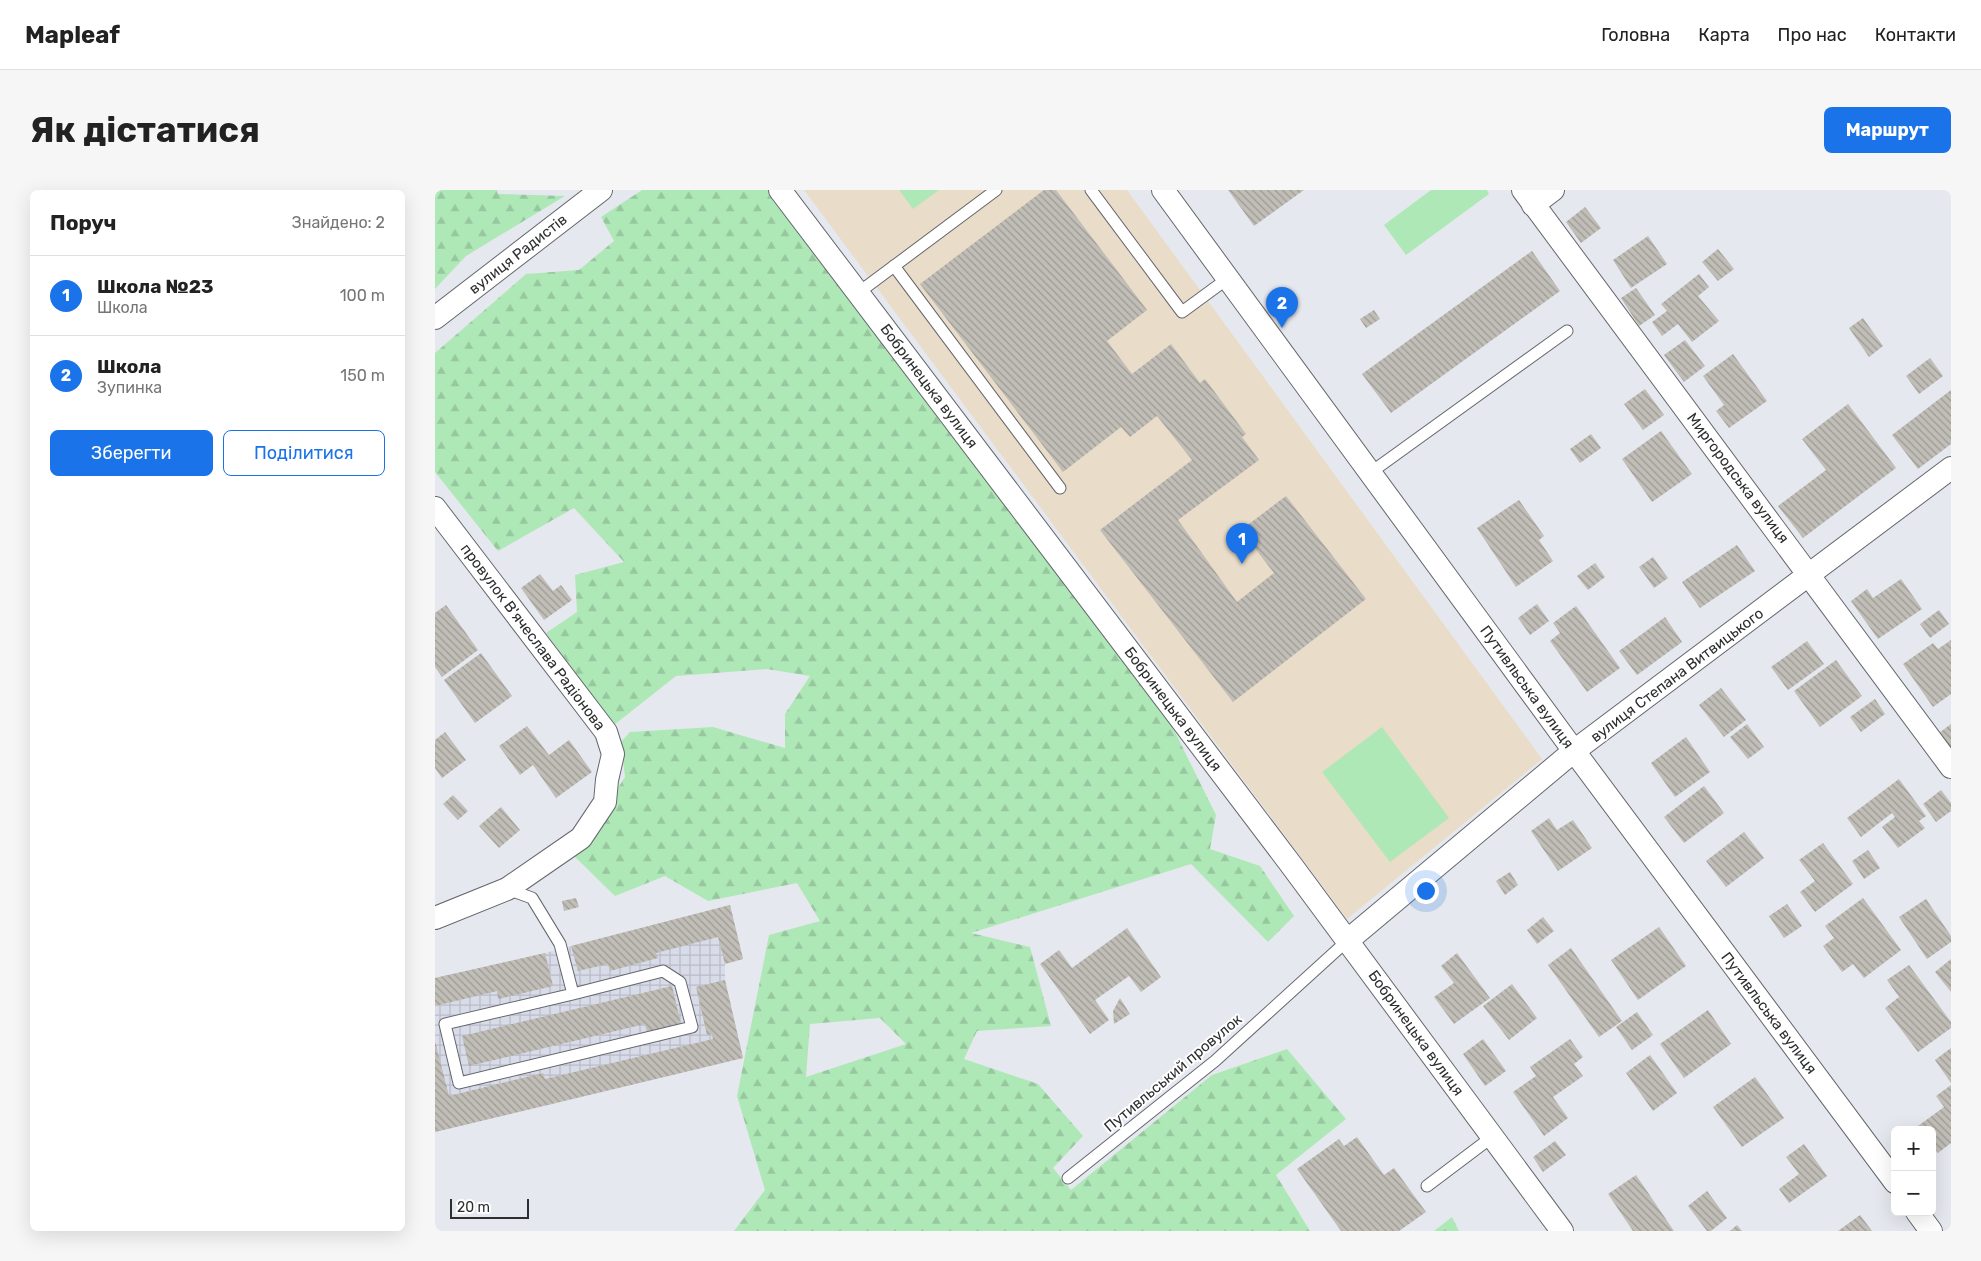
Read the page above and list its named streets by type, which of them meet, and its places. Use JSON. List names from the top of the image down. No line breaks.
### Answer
{"streets":{"street":["вулиця Радистів","Бобринецька вулиця","Миргородська вулиця","провулок В'ячеслава Радіонова","вулиця Степана Витвицького","Путивльська вулиця"],"lane":["Путивльський провулок"]},"crossings":[["Бобринецька вулиця","вулиця Степана Витвицького"],["Миргородська вулиця","вулиця Степана Витвицького"],["вулиця Степана Витвицького","Путивльська вулиця"],["вулиця Степана Витвицького","Путивльський провулок"]],"scale_bar":"20 m","page":{"header":"Mapleaf","nav":["Головна","Карта","Про нас","Контакти"],"buttons":["Маршрут",["Зберегти","Поділитися"]],"title":"Як дістатися","heading":["Поруч","Знайдено: 2"],"list":[{"mark":"1","name":"Школа №23","note":"Школа","value":"100 m"},{"mark":"2","name":"Школа","note":"Зупинка","value":"150 m"}],"pins":["2","1"],"map_buttons":["+","−"],"scale":"20 m"}}
